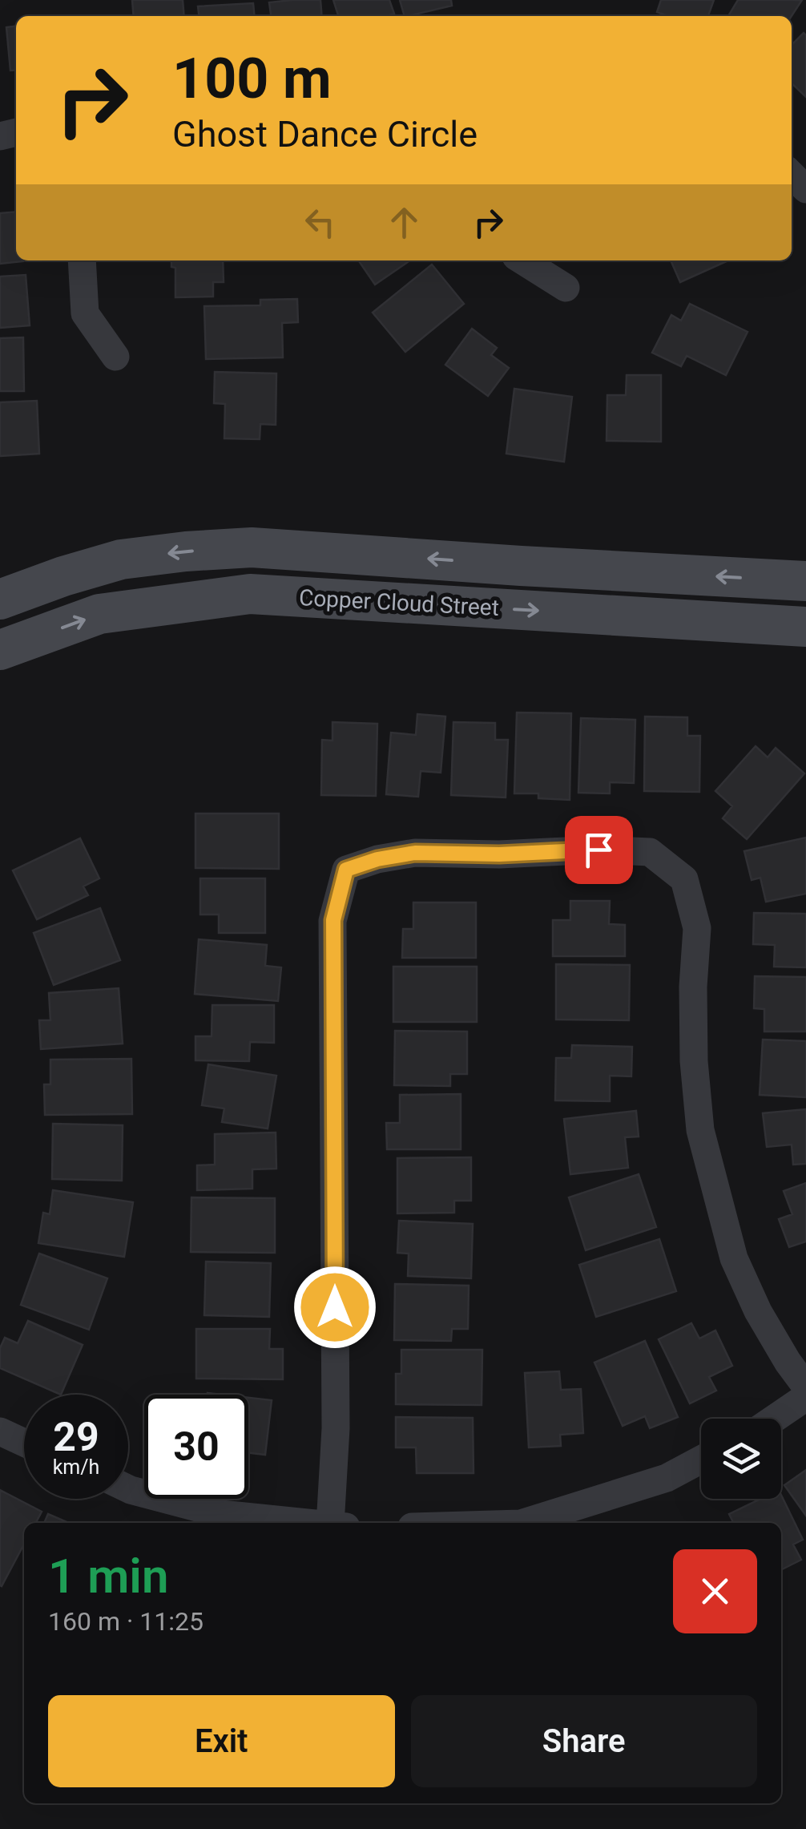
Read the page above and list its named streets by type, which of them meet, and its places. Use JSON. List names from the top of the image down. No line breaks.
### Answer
{"streets":{"street":["Copper Cloud Street"]},"page":{"turn":["100 m","Ghost Dance Circle"],"speed":"29 km/h","limit":"30","heading":["1 min","160 m · 11:25"],"buttons":["Exit","Share"]}}
